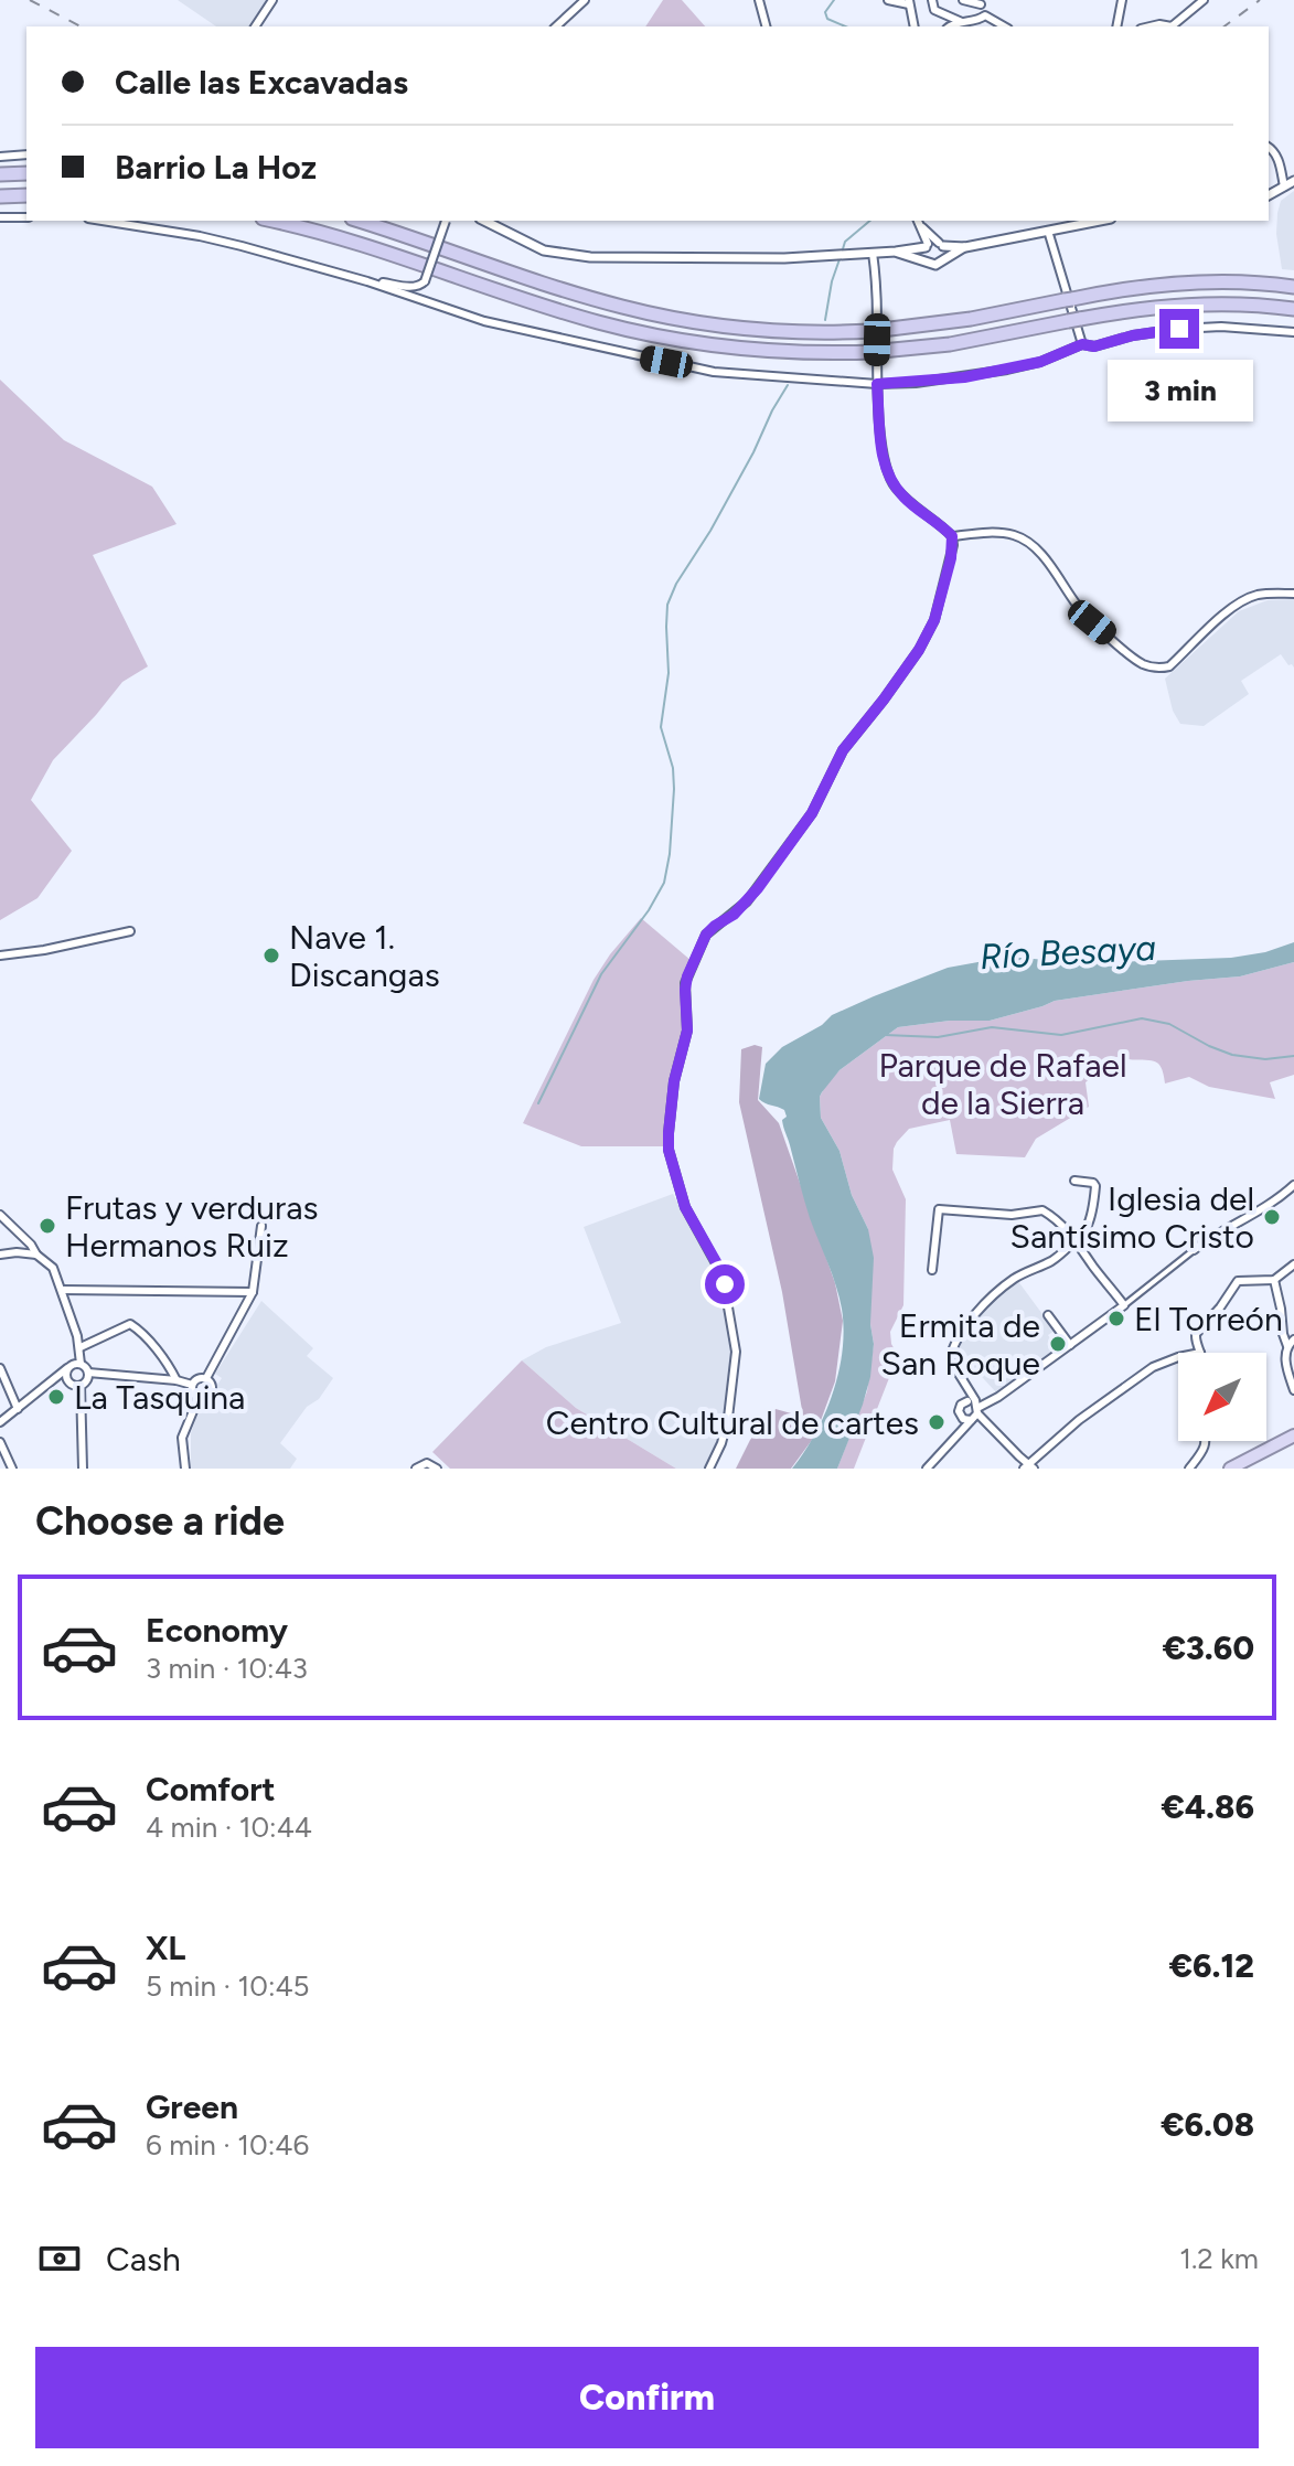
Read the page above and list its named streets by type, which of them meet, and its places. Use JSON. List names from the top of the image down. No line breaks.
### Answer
{"water":["Río Besaya"],"parks":["Parque de Rafael de la Sierra"],"places":["Nave 1. Discangas","Iglesia del Santísimo Cristo","Frutas y verduras Hermanos Ruiz","El Torreón","Ermita de San Roque","La Tasquina","Centro Cultural de cartes"],"north":"bottom left","page":{"banner":["Calle las Excavadas","Barrio La Hoz"],"bubble":"3 min","heading":"Choose a ride","list":[{"name":"Economy","note":"3 min · 10:43","value":"€3.60"},{"name":"Comfort","note":"4 min · 10:44","value":"€4.86"},{"name":"XL","note":"5 min · 10:45","value":"€6.12"},{"name":"Green","note":"6 min · 10:46","value":"€6.08"}],"pay":["Cash","1.2 km"],"buttons":"Confirm"}}
